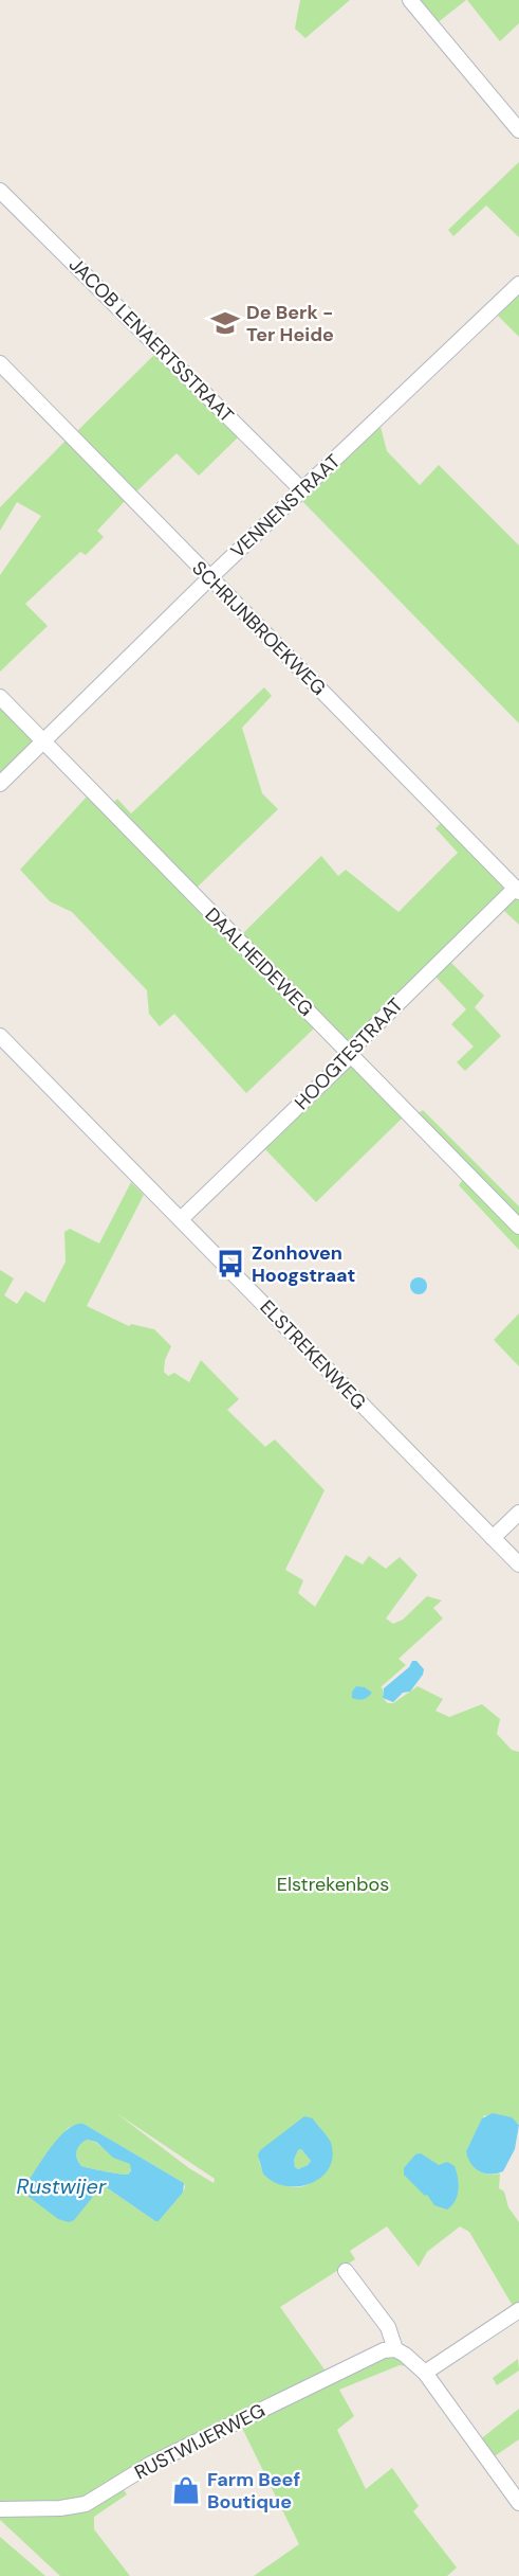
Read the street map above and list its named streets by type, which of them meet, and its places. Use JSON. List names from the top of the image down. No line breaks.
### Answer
{"streets":{"street":["JACOB LENAERTSSTRAAT","VENNENSTRAAT","SCHRIJNBROEKWEG","DAALHEIDEWEG","HOOGTESTRAAT","ELSTREKENWEG","RUSTWIJERWEG"]},"crossings":[["JACOB LENAERTSSTRAAT","VENNENSTRAAT"],["VENNENSTRAAT","SCHRIJNBROEKWEG"],["VENNENSTRAAT","DAALHEIDEWEG"],["SCHRIJNBROEKWEG","HOOGTESTRAAT"],["DAALHEIDEWEG","HOOGTESTRAAT"],["HOOGTESTRAAT","ELSTREKENWEG"]],"water":["Rustwijer"],"parks":["Elstrekenbos"],"places":{"school or university":["De Berk - Ter Heide"],"bus stop":["Zonhoven Hoogstraat"],"shop":["Farm Beef Boutique"]}}
